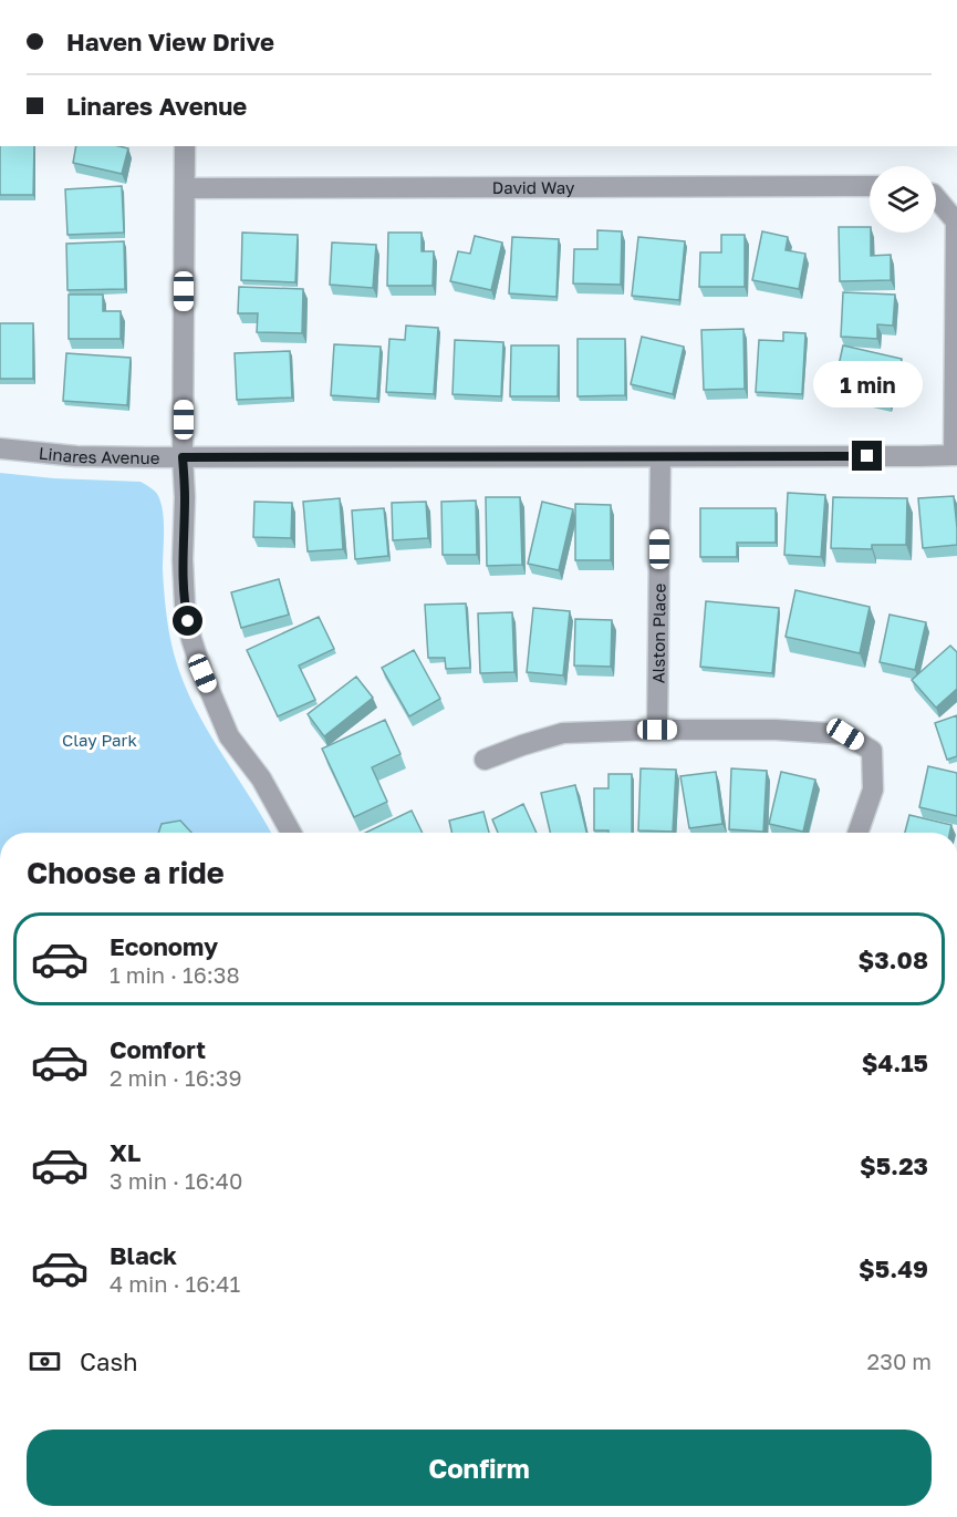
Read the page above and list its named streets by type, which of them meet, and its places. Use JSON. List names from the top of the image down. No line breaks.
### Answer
{"streets":{"street":["David Way","Linares Avenue","Alston Place"]},"crossings":[["Linares Avenue","Alston Place"]],"parks":["Clay Park"],"page":{"banner":["Haven View Drive","Linares Avenue"],"bubble":"1 min","heading":"Choose a ride","list":[{"name":"Economy","note":"1 min · 16:38","value":"$3.08"},{"name":"Comfort","note":"2 min · 16:39","value":"$4.15"},{"name":"XL","note":"3 min · 16:40","value":"$5.23"},{"name":"Black","note":"4 min · 16:41","value":"$5.49"}],"pay":["Cash","230 m"],"buttons":"Confirm"}}
